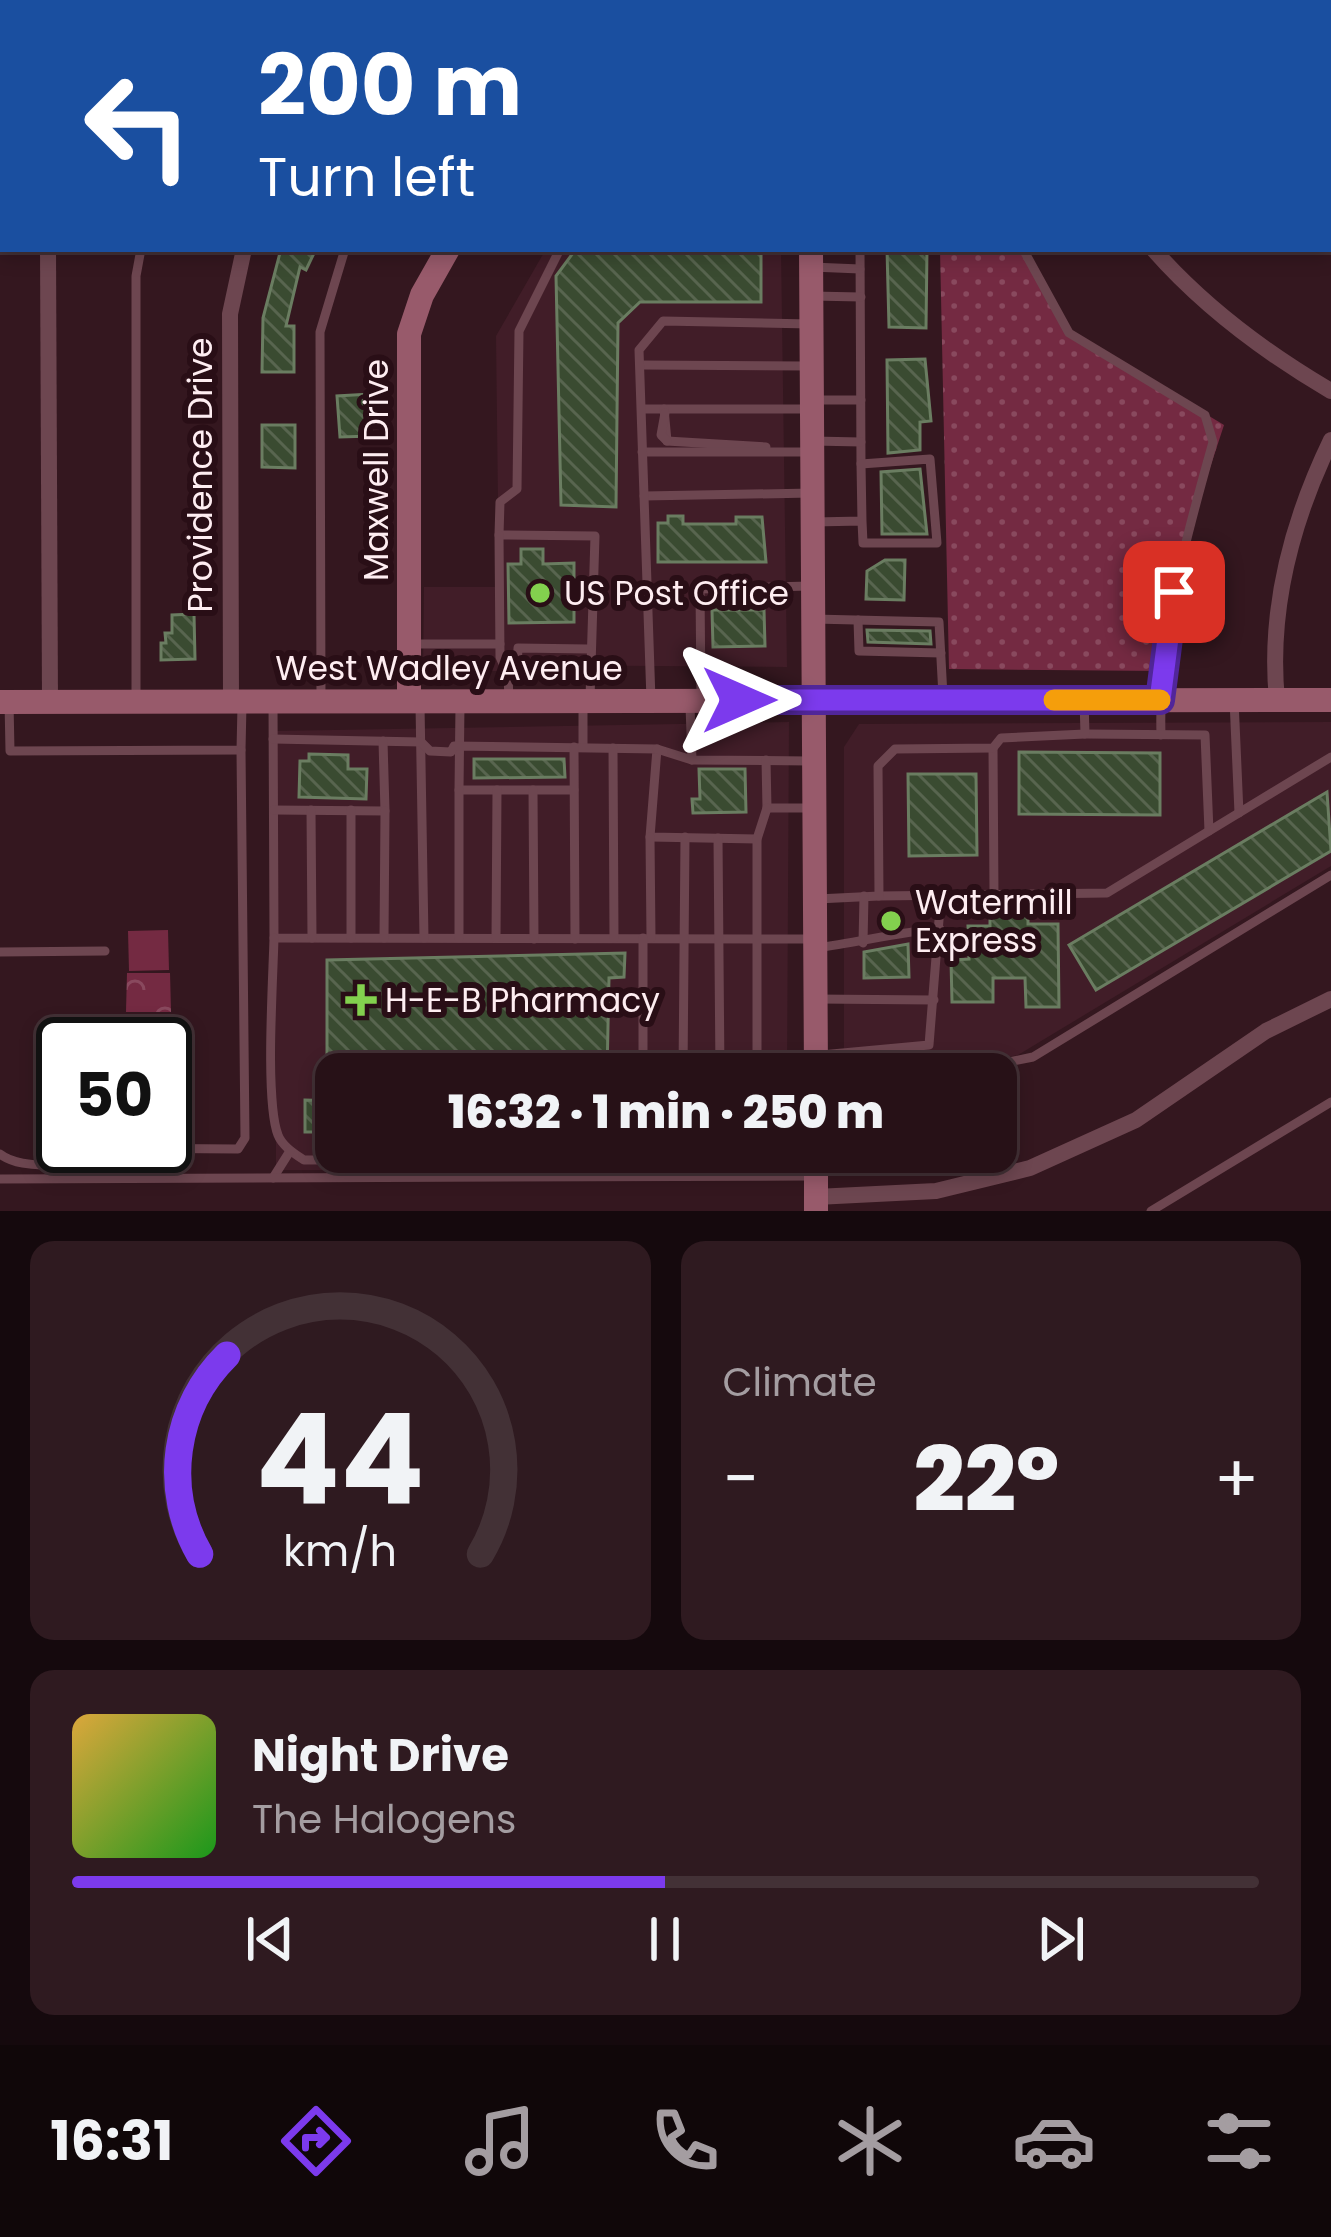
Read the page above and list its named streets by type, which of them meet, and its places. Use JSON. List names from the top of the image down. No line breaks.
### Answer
{"streets":{"main road":["Maxwell Drive","West Wadley Avenue"],"street":["Providence Drive"]},"crossings":[["Maxwell Drive","West Wadley Avenue"],["Providence Drive","West Wadley Avenue"]],"places":{"other":["US Post Office","Watermill Express"],"health":["H-E-B Pharmacy"]},"page":{"turn":["200 m","Turn left"],"limit":"50","trip":"16:32 · 1 min · 250 m","tile":"Climate","heat":["−","22°","+"],"song":["Night Drive","The Halogens"],"tabs":"16:31","gauge":["44","km/h"]}}
